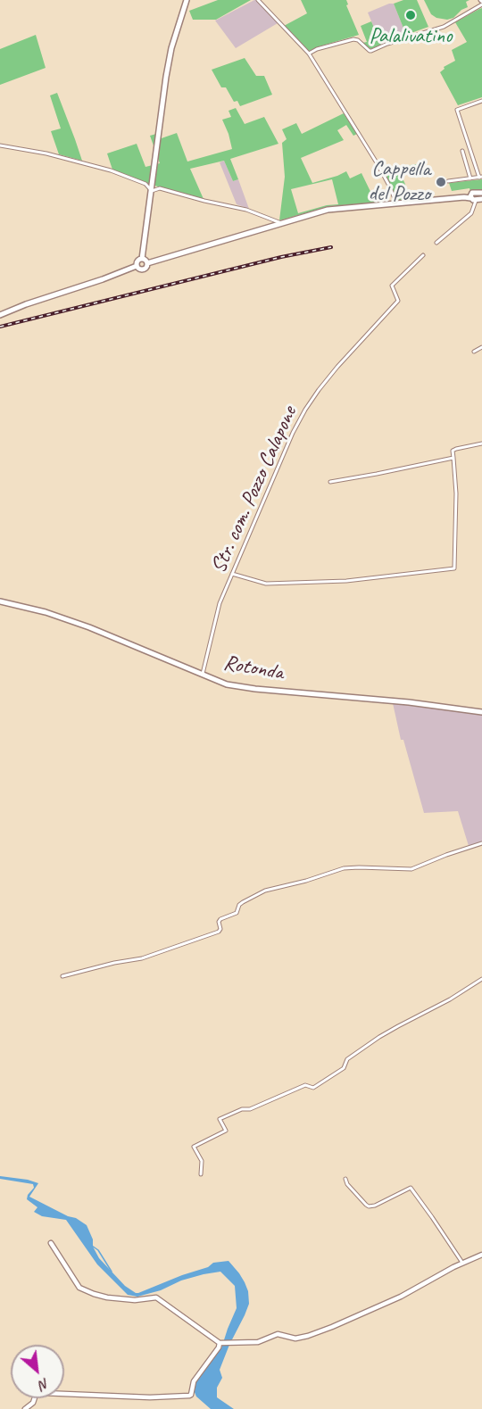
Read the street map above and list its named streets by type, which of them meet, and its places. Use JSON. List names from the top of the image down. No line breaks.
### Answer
{"streets":{"main road":["Rotonda"],"street":["Str. com. Pozzo Calapone"]},"crossings":[["Str. com. Pozzo Calapone","Rotonda"]],"places":["Palalivatino","Cappella del Pozzo"],"north":"bottom right"}
